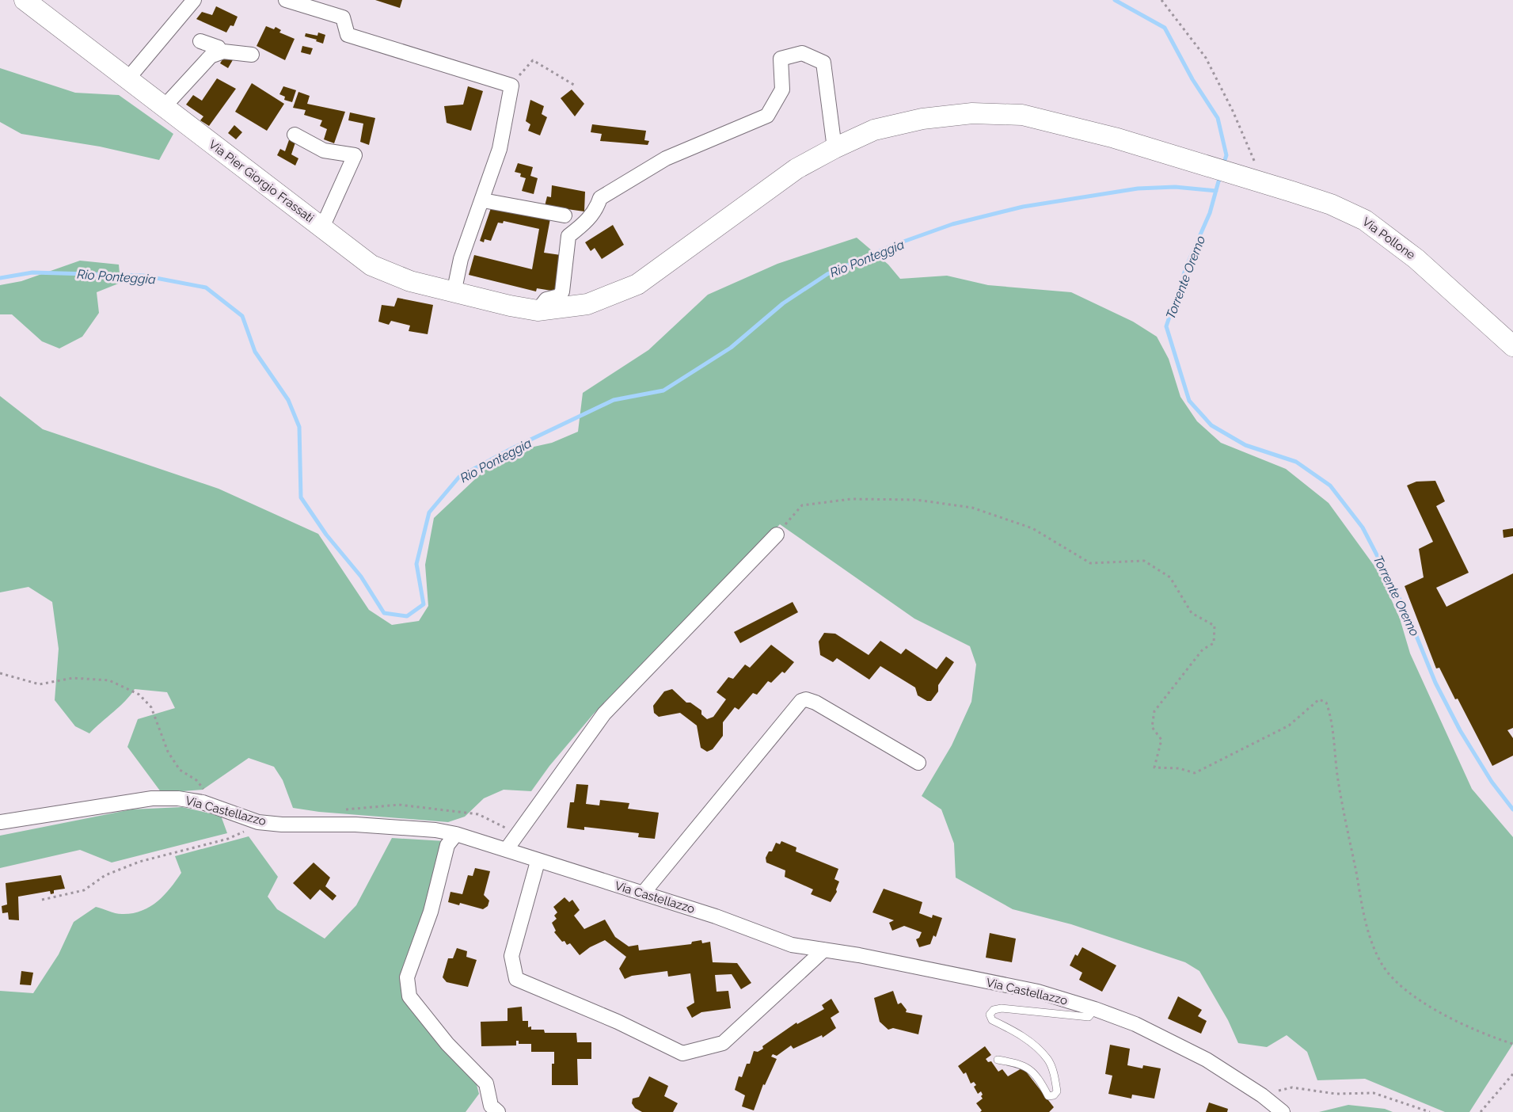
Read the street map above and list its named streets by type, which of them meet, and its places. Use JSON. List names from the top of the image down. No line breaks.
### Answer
{"streets":{"street":["Via Pier Giorgio Frassati","Via Pollone","Via Castellazzo"]},"crossings":[["Via Pier Giorgio Frassati","Via Pollone"]],"water":["Rio Ponteggia","Torrente Oremo"]}
